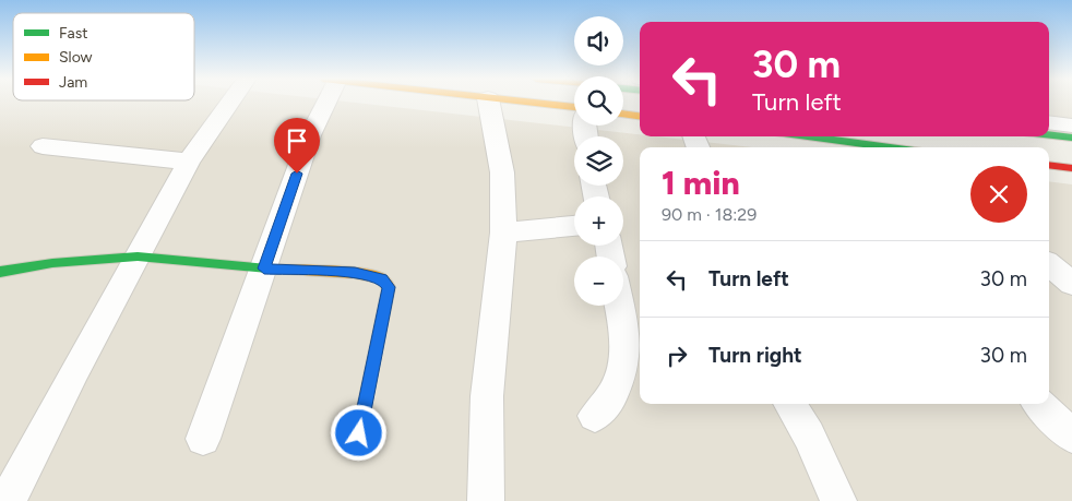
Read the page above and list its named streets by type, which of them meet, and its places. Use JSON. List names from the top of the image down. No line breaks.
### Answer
{"legend":["Fast","Slow","Jam"],"page":{"map_buttons":["+","−"],"turn":["30 m","Turn left"],"heading":["1 min","90 m · 18:29"],"list":[{"name":"Turn left","value":"30 m"},{"name":"Turn right","value":"30 m"}]}}
